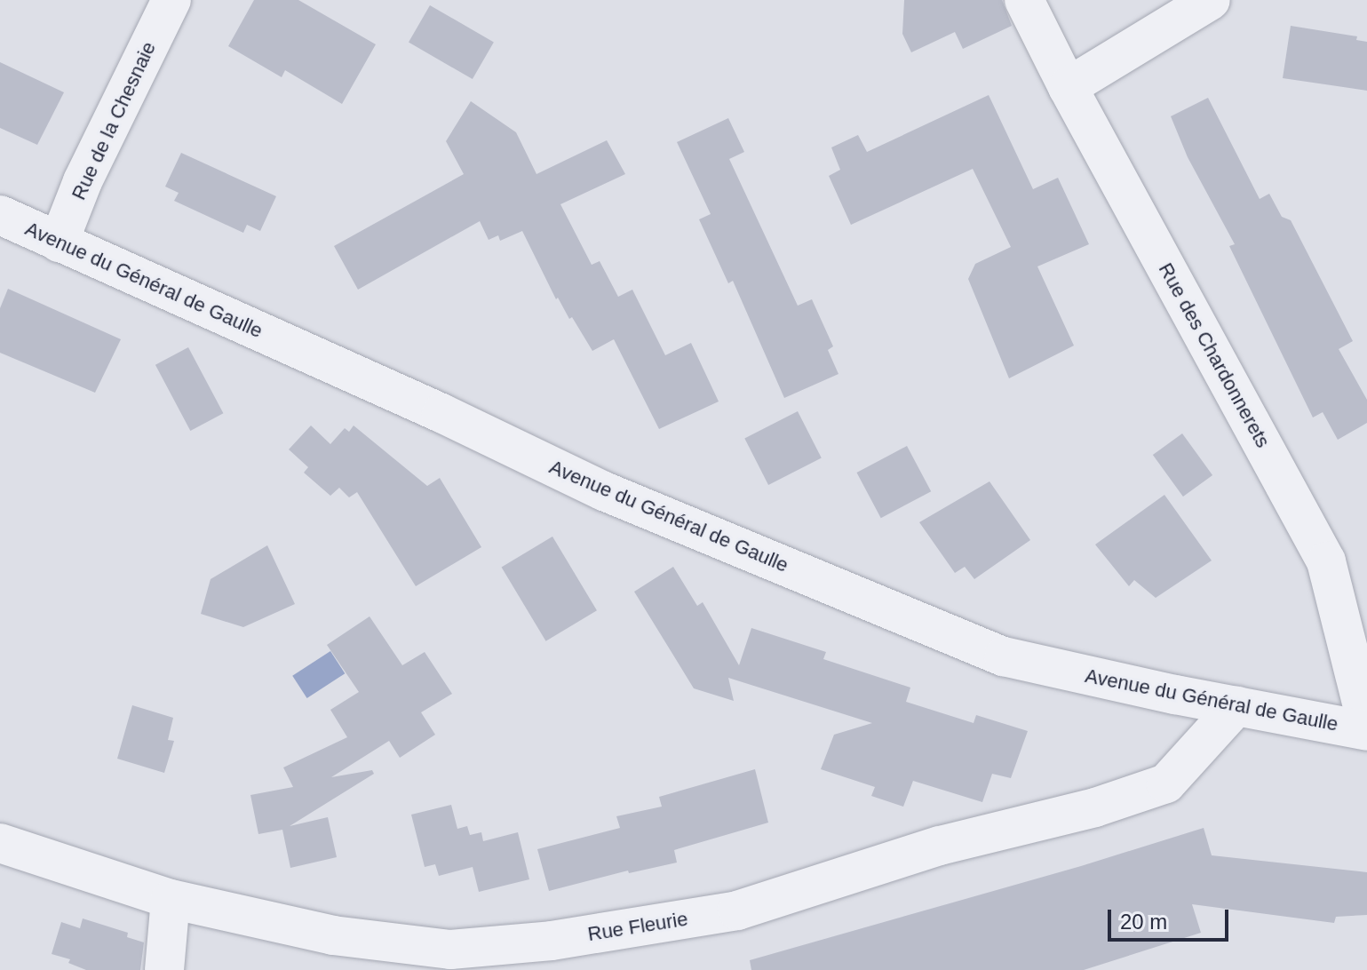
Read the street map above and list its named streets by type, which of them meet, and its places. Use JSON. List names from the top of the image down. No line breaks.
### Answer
{"streets":{"street":["Rue de la Chesnaie","Avenue du Général de Gaulle","Rue des Chardonnerets","Rue Fleurie"]},"crossings":[["Rue de la Chesnaie","Avenue du Général de Gaulle"],["Avenue du Général de Gaulle","Rue Fleurie"]],"scale_bar":"20 m"}
